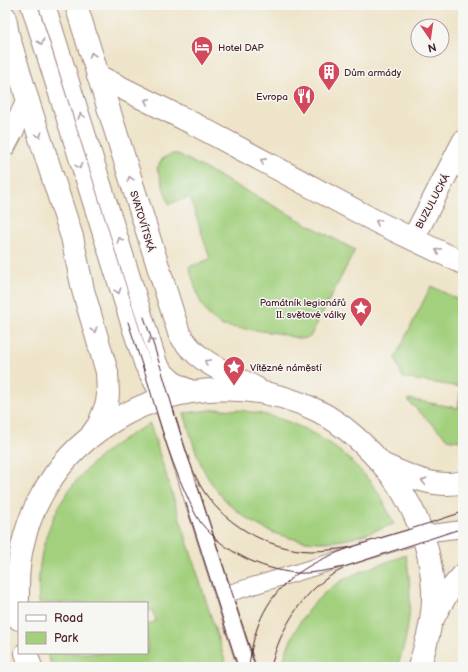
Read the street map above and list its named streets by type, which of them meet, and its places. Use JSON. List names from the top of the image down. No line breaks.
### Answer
{"streets":{"main road":["BUZULUCKÁ","SVATOVÍTSKÁ"]},"places":{"hotel":["Hotel DAP"],"building":["Dům armády"],"restaurant":["Evropa"],"place":["Památník legionářů II. světové války","Vítězné náměstí"]},"legend":["Road","Park"],"north":"bottom"}
